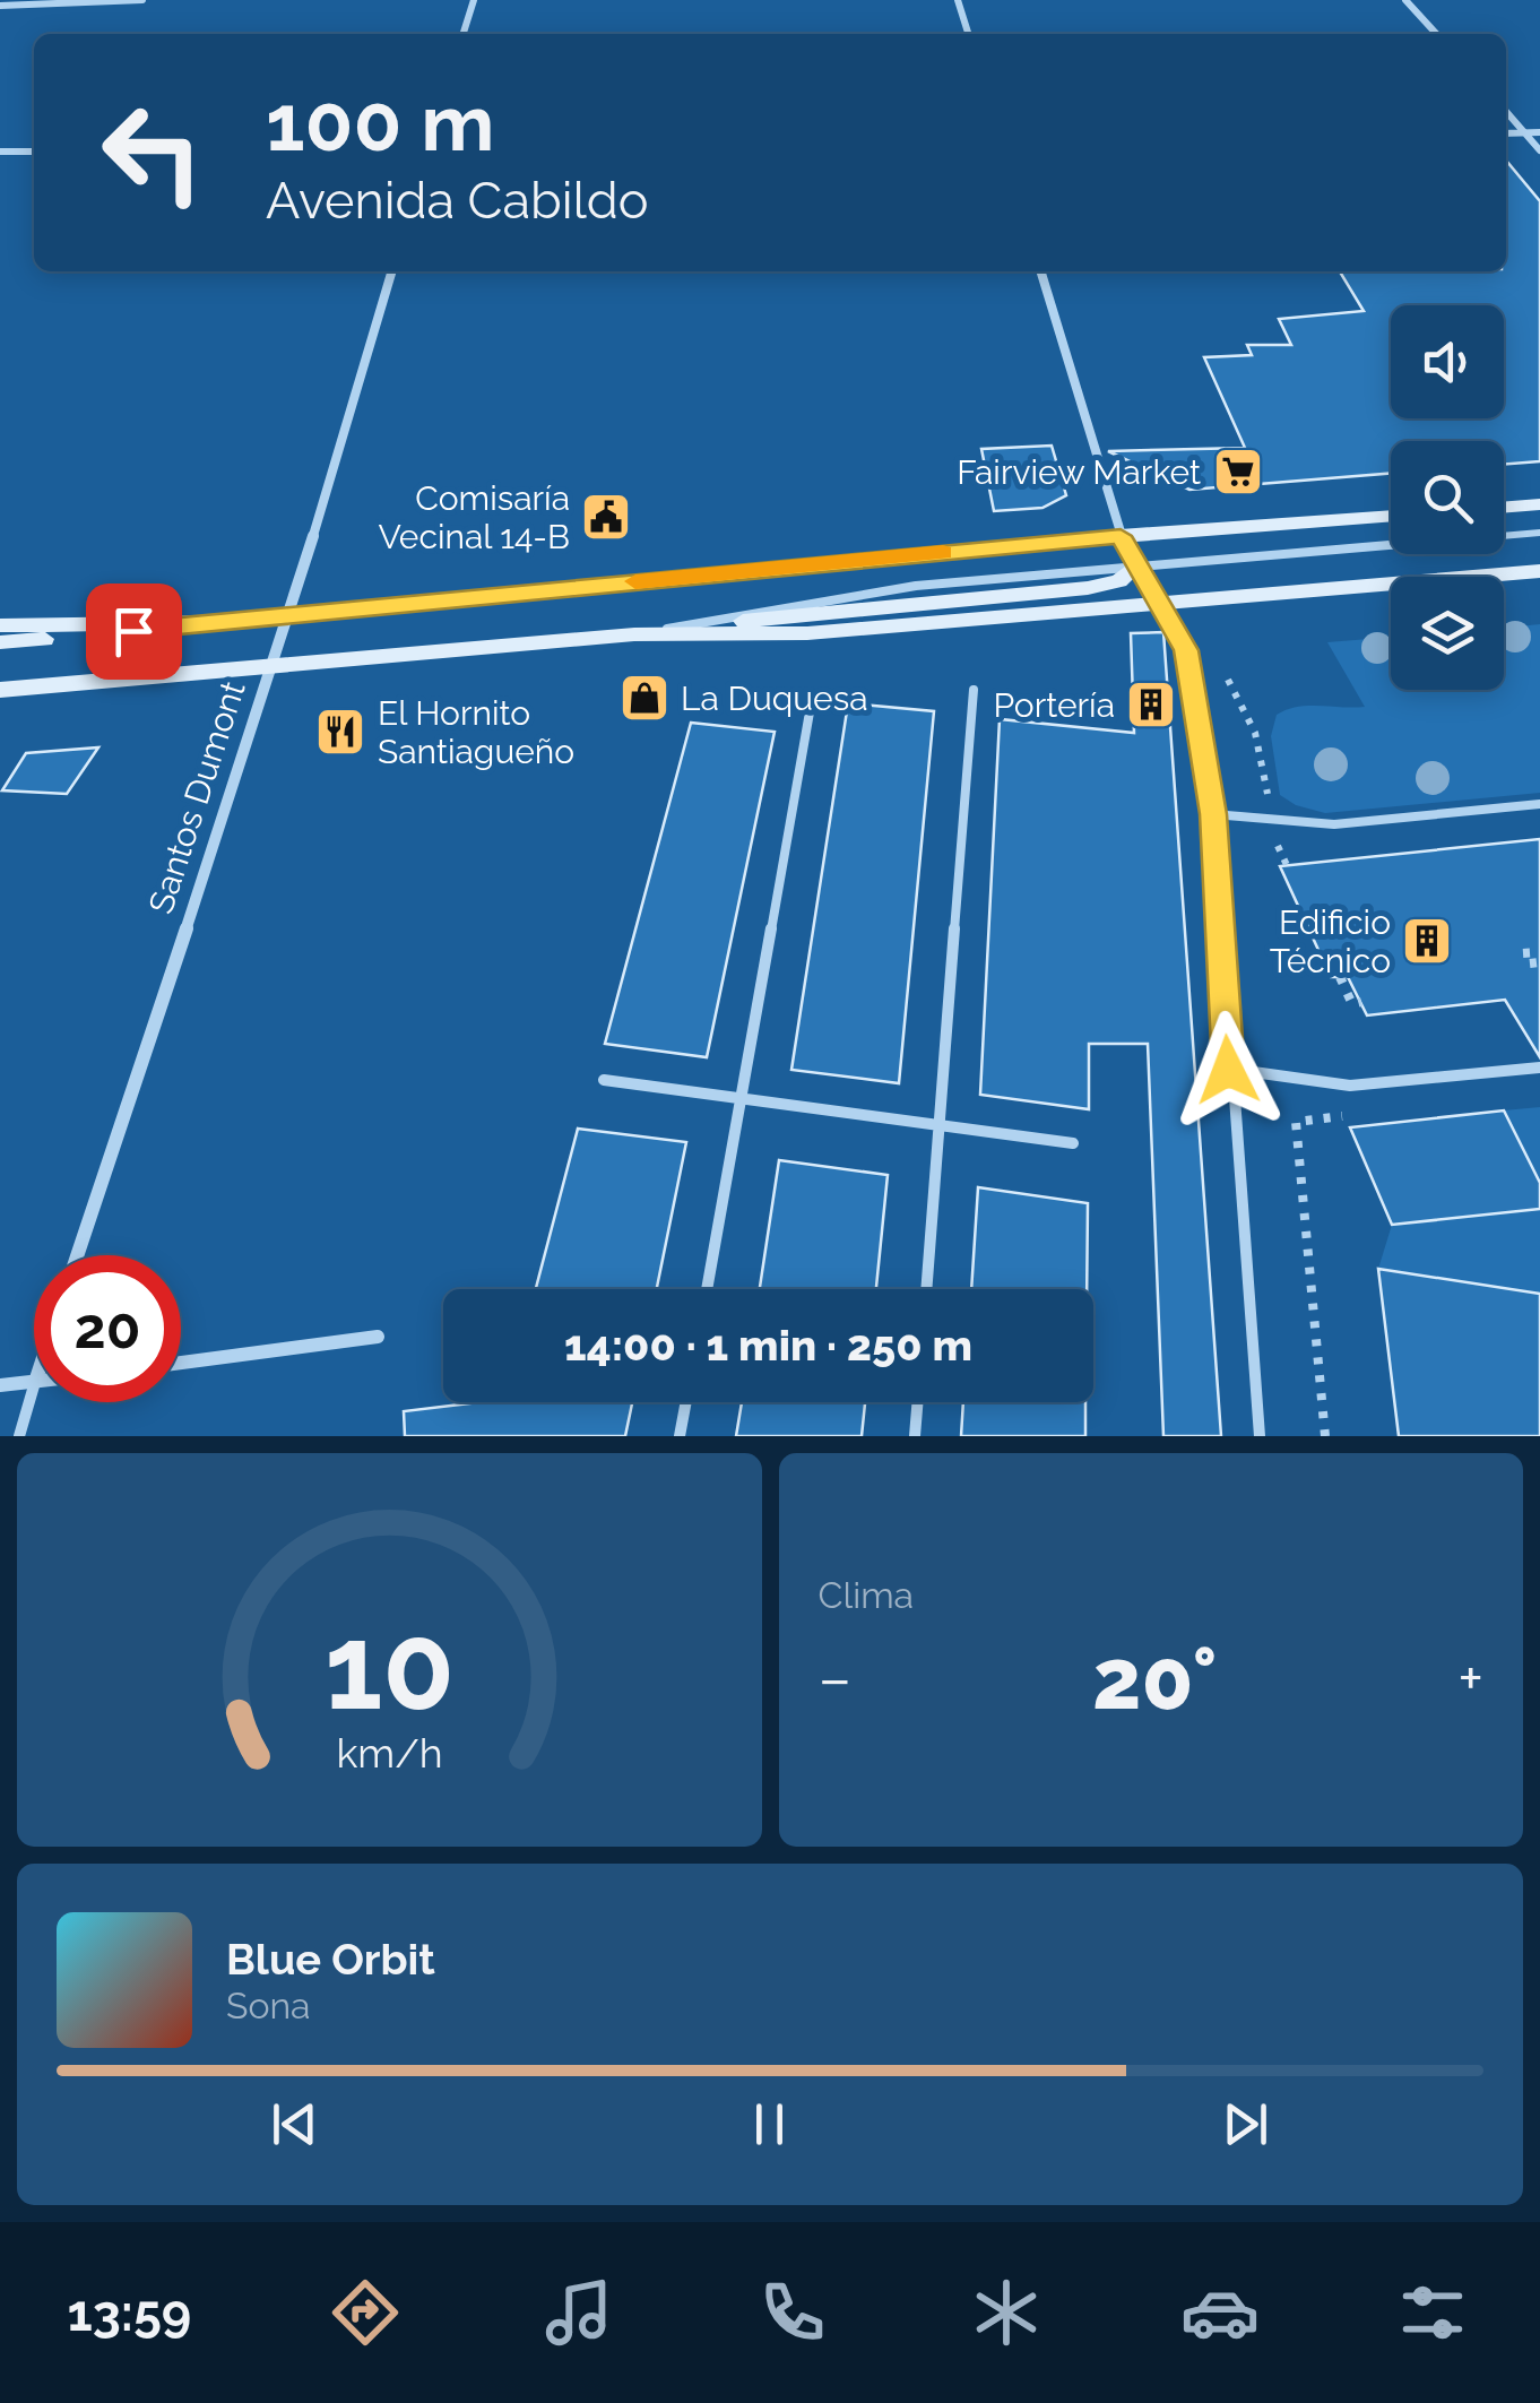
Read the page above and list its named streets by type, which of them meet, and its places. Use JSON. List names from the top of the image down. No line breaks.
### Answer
{"streets":{"street":["Santos Dumont"]},"places":{"supermarket":["Fairview Market"],"public building":["Comisaría Vecinal 14-B"],"shop":["La Duquesa"],"building":["Portería","Edificio Técnico"],"restaurant":["El Hornito Santiagueño"]},"page":{"turn":["100 m","Avenida Cabildo"],"limit":"20","trip":"14:00 · 1 min · 250 m","tile":"Clima","heat":["−","20°","+"],"song":["Blue Orbit","Sona"],"tabs":"13:59","gauge":["10","km/h"]}}
